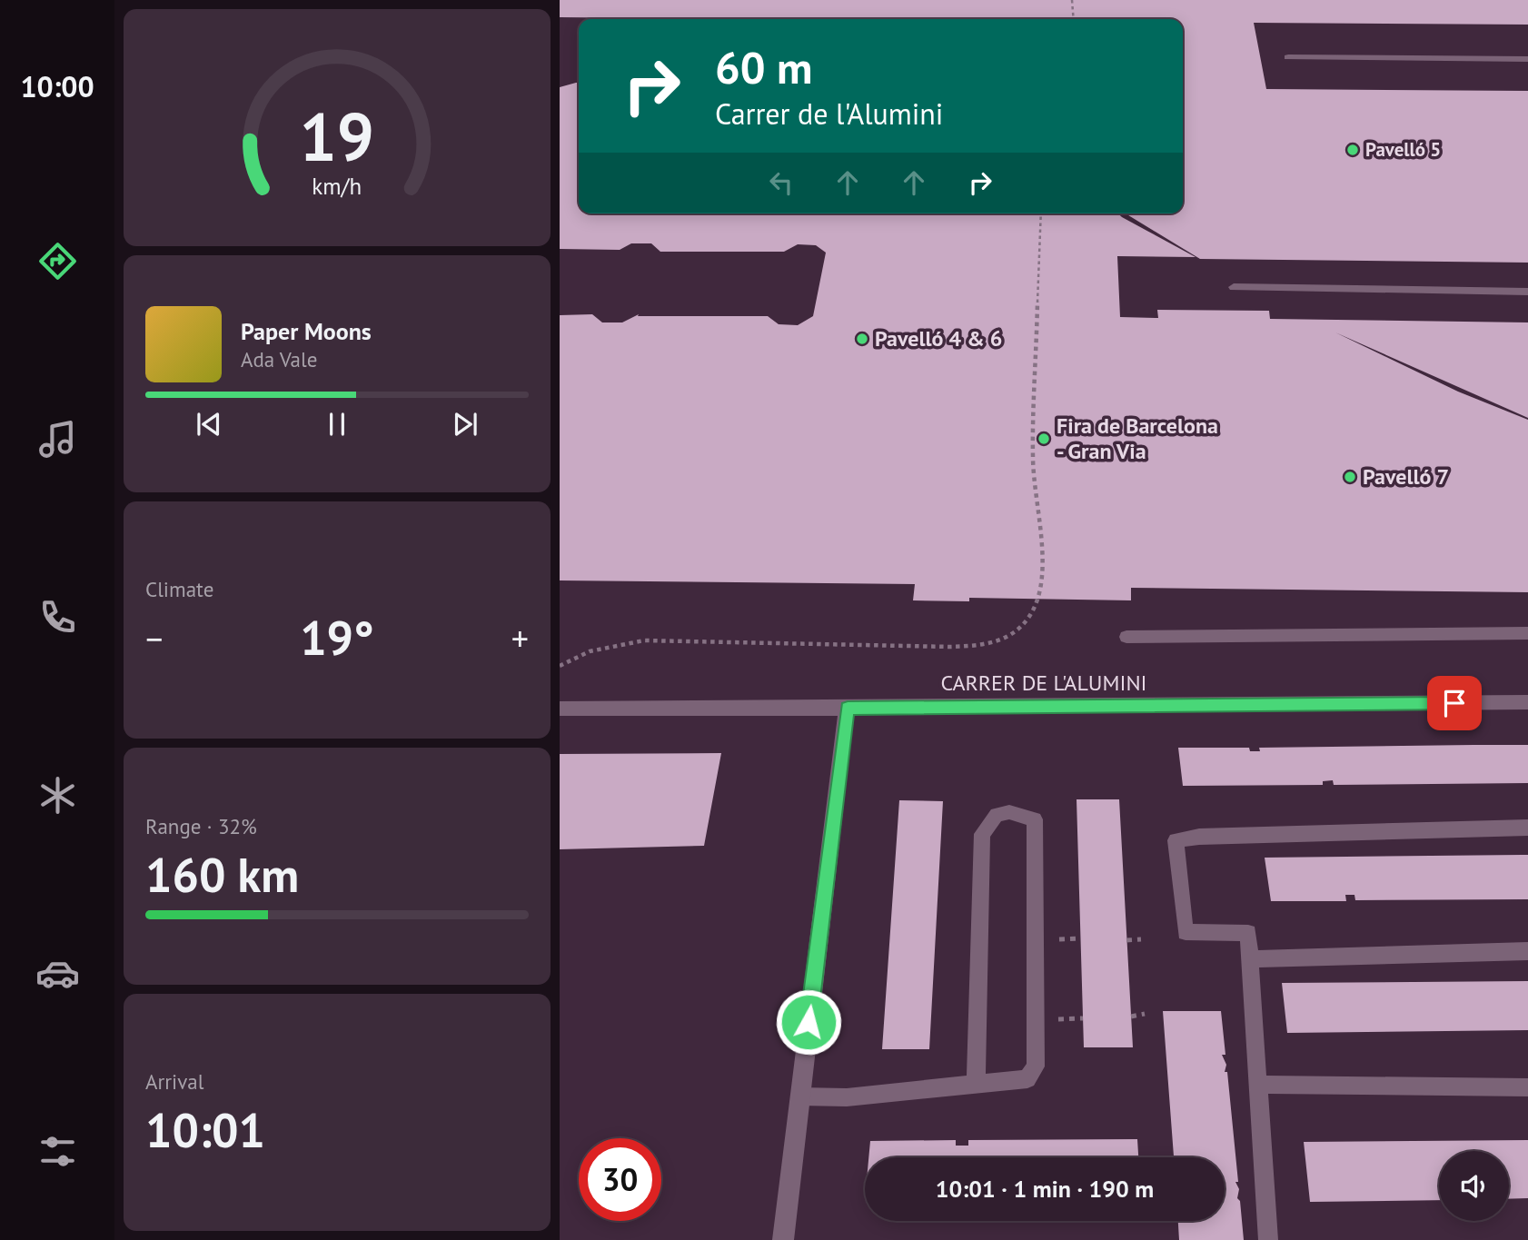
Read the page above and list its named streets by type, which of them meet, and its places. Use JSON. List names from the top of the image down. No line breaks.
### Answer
{"streets":{"street":["CARRER DE L'ALUMINI"]},"places":["Pavelló 5","Pavelló 4 & 6","Fira de Barcelona - Gran Via","Pavelló 7"],"page":{"tabs":"10:00","turn":["60 m","Carrer de l'Alumini"],"song":["Paper Moons","Ada Vale"],"tile":["Climate",["Range · 32%","160 km"],["Arrival","10:01"]],"heat":["−","19°","+"],"limit":"30","trip":"10:01 · 1 min · 190 m","gauge":["19","km/h"]}}
